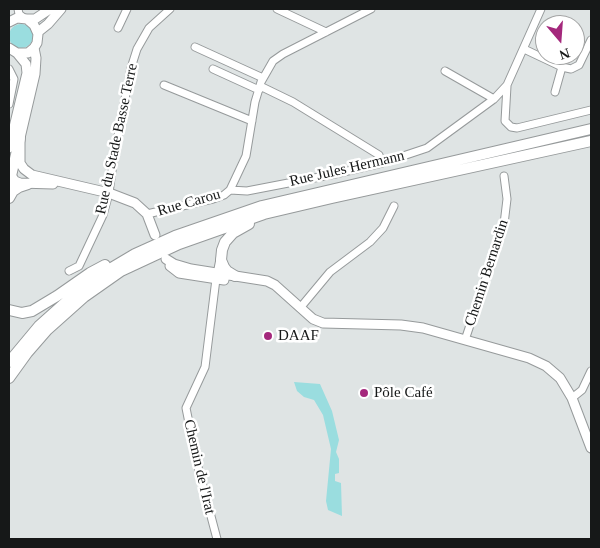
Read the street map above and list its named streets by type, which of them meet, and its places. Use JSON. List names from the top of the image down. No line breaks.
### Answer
{"streets":{"street":["Rue du Stade Basse Terre","Rue Jules Hermann","Rue Carou","Chemin Bernardin","Chemin de l'Irat"]},"crossings":[["Rue Jules Hermann","Rue Carou"]],"places":["DAAF","Pôle Café"],"north":"bottom"}
